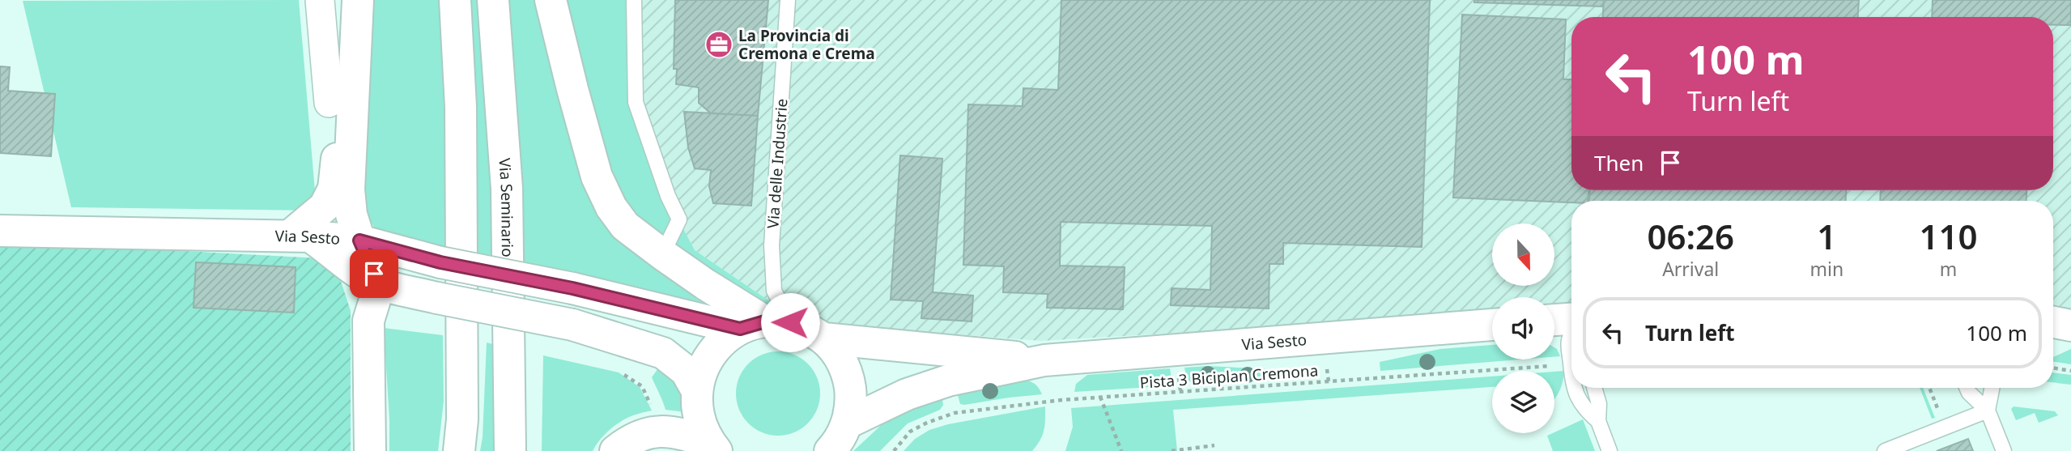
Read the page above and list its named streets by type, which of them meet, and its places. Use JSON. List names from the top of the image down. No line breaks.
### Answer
{"streets":{"street":["Via Seminario","Via Sesto"],"lane":["Via delle Industrie"],"path":["Pista 3 Biciplan Cremona"]},"crossings":[["Via delle Industrie","Via Sesto"]],"places":{"office":["La Provincia di Cremona e Crema"]},"north":"bottom","page":{"turn":["100 m","Turn left"],"then":"Then","eta":["06:26","Arrival","1","min","110","m"],"list":[{"name":"Turn left","value":"100 m"}]}}
